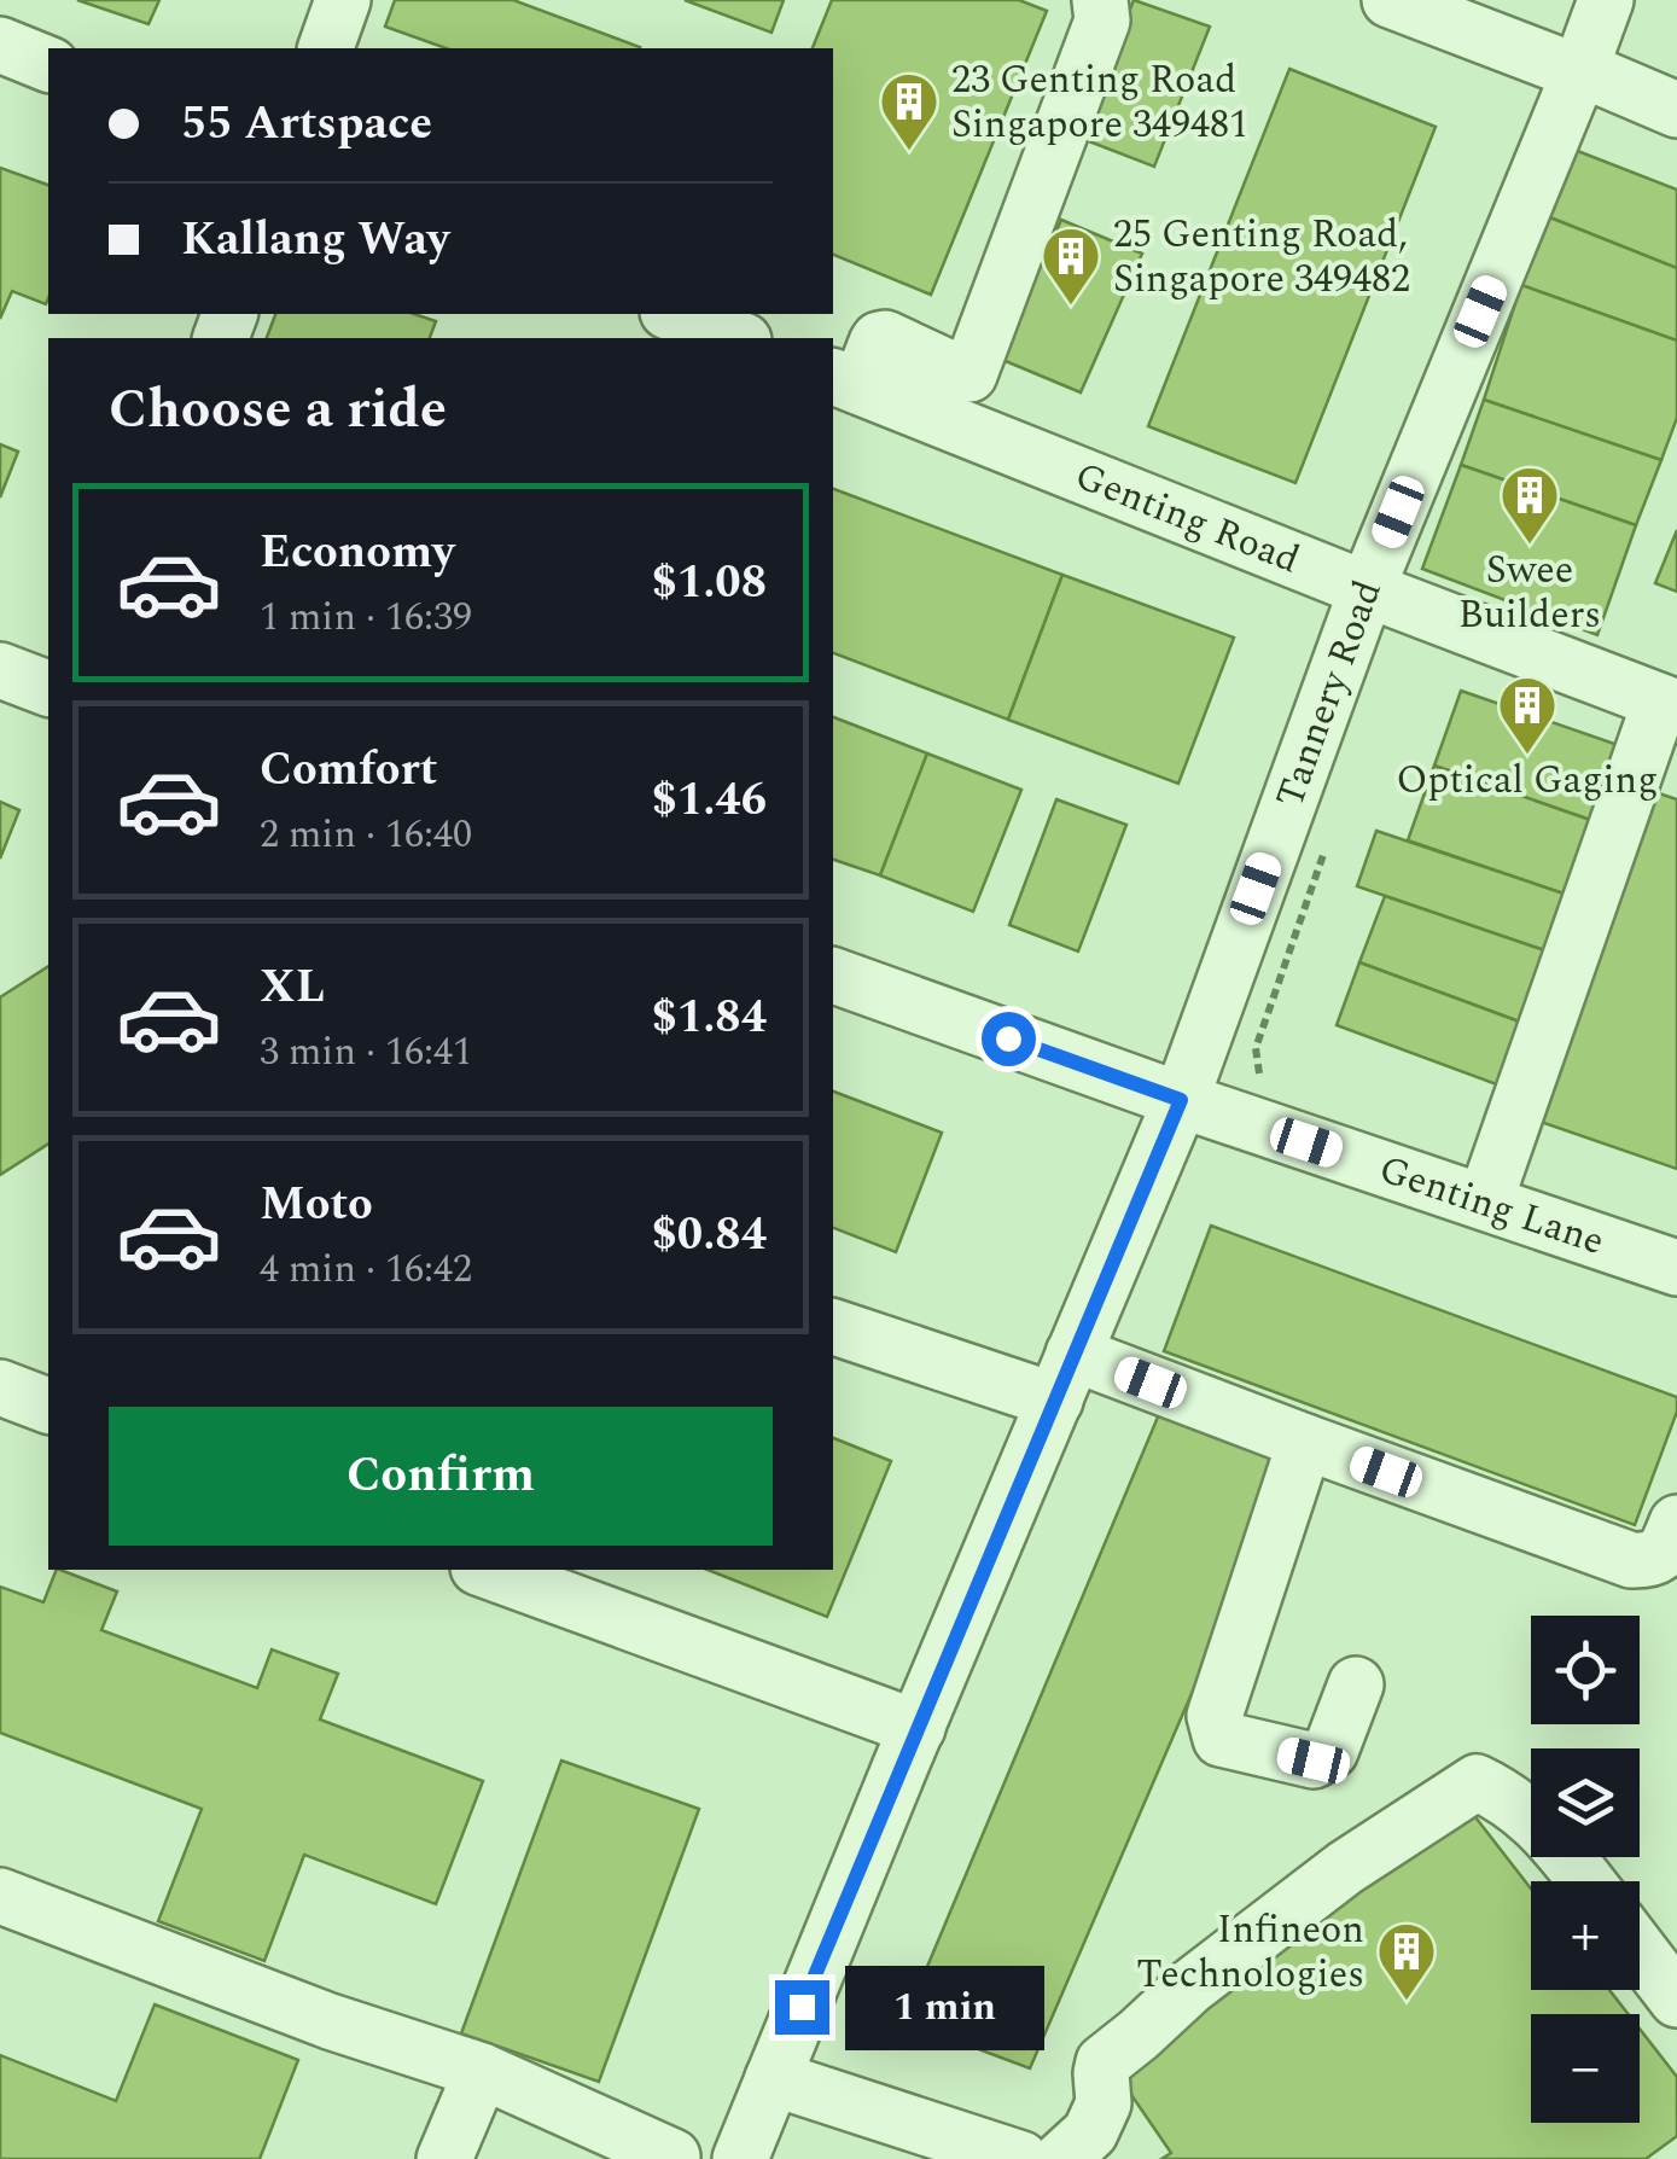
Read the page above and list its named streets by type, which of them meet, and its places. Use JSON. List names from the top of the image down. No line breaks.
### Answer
{"streets":{"street":["Genting Road","Tannery Road","Genting Lane"]},"crossings":[["Genting Road","Tannery Road"],["Tannery Road","Genting Lane"]],"places":{"building":["23 Genting Road Singapore 349481","25 Genting Road, Singapore 349482","Swee Builders","Optical Gaging","Infineon Technologies"]},"page":{"banner":["55 Artspace","Kallang Way"],"heading":"Choose a ride","list":[{"name":"Economy","note":"1 min · 16:39","value":"$1.08"},{"name":"Comfort","note":"2 min · 16:40","value":"$1.46"},{"name":"XL","note":"3 min · 16:41","value":"$1.84"},{"name":"Moto","note":"4 min · 16:42","value":"$0.84"}],"buttons":"Confirm","map_buttons":["+","−"],"bubble":"1 min"}}
